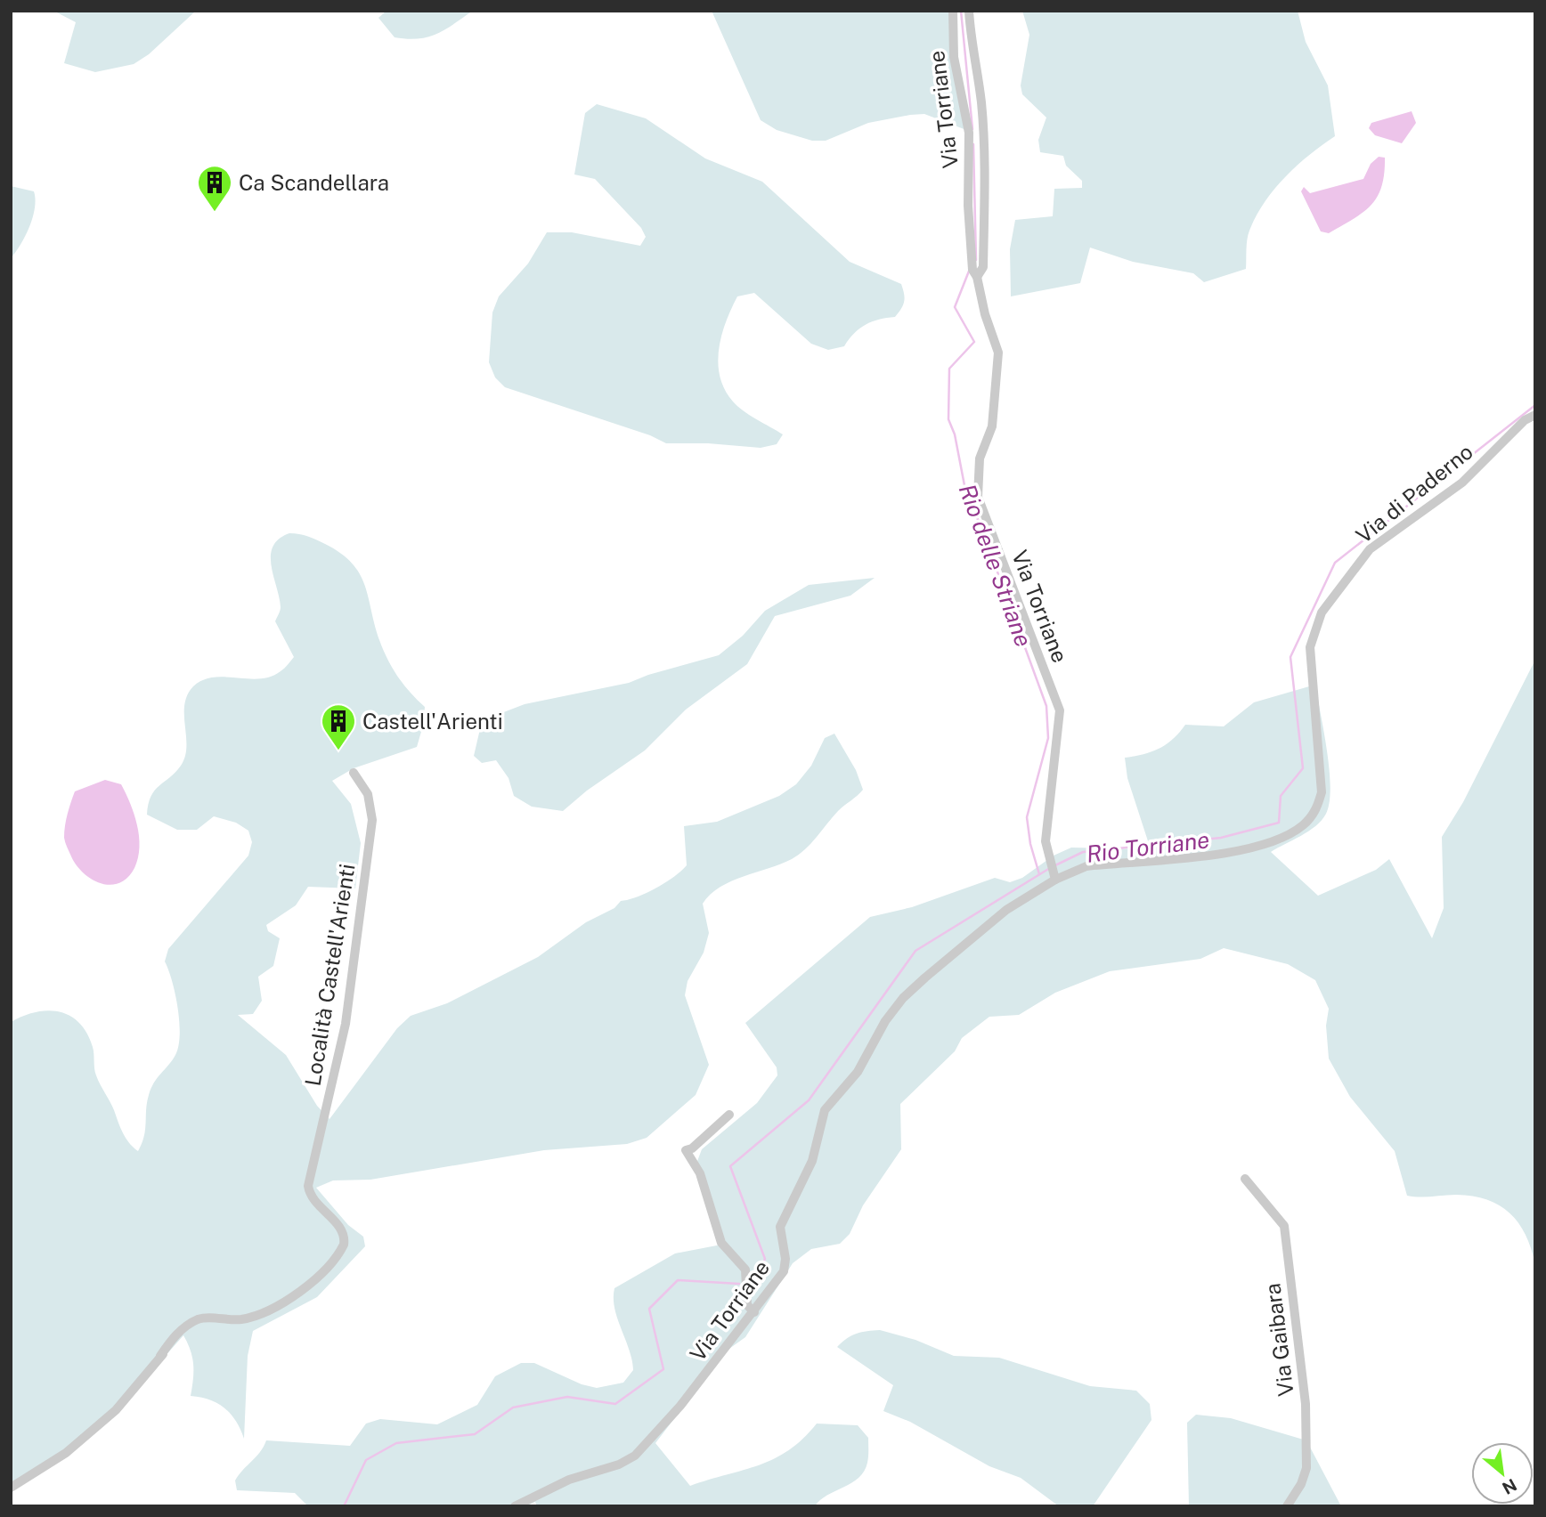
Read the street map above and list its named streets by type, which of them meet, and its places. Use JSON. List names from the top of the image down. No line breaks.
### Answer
{"streets":{"street":["Via Torriane","Via di Paderno","Località Castell'Arienti","Via Gaibara"]},"crossings":[["Via Torriane","Via di Paderno"]],"water":["Rio delle Striane","Rio Torriane"],"places":{"building":["Ca Scandellara","Castell'Arienti"]},"north":"bottom right"}
